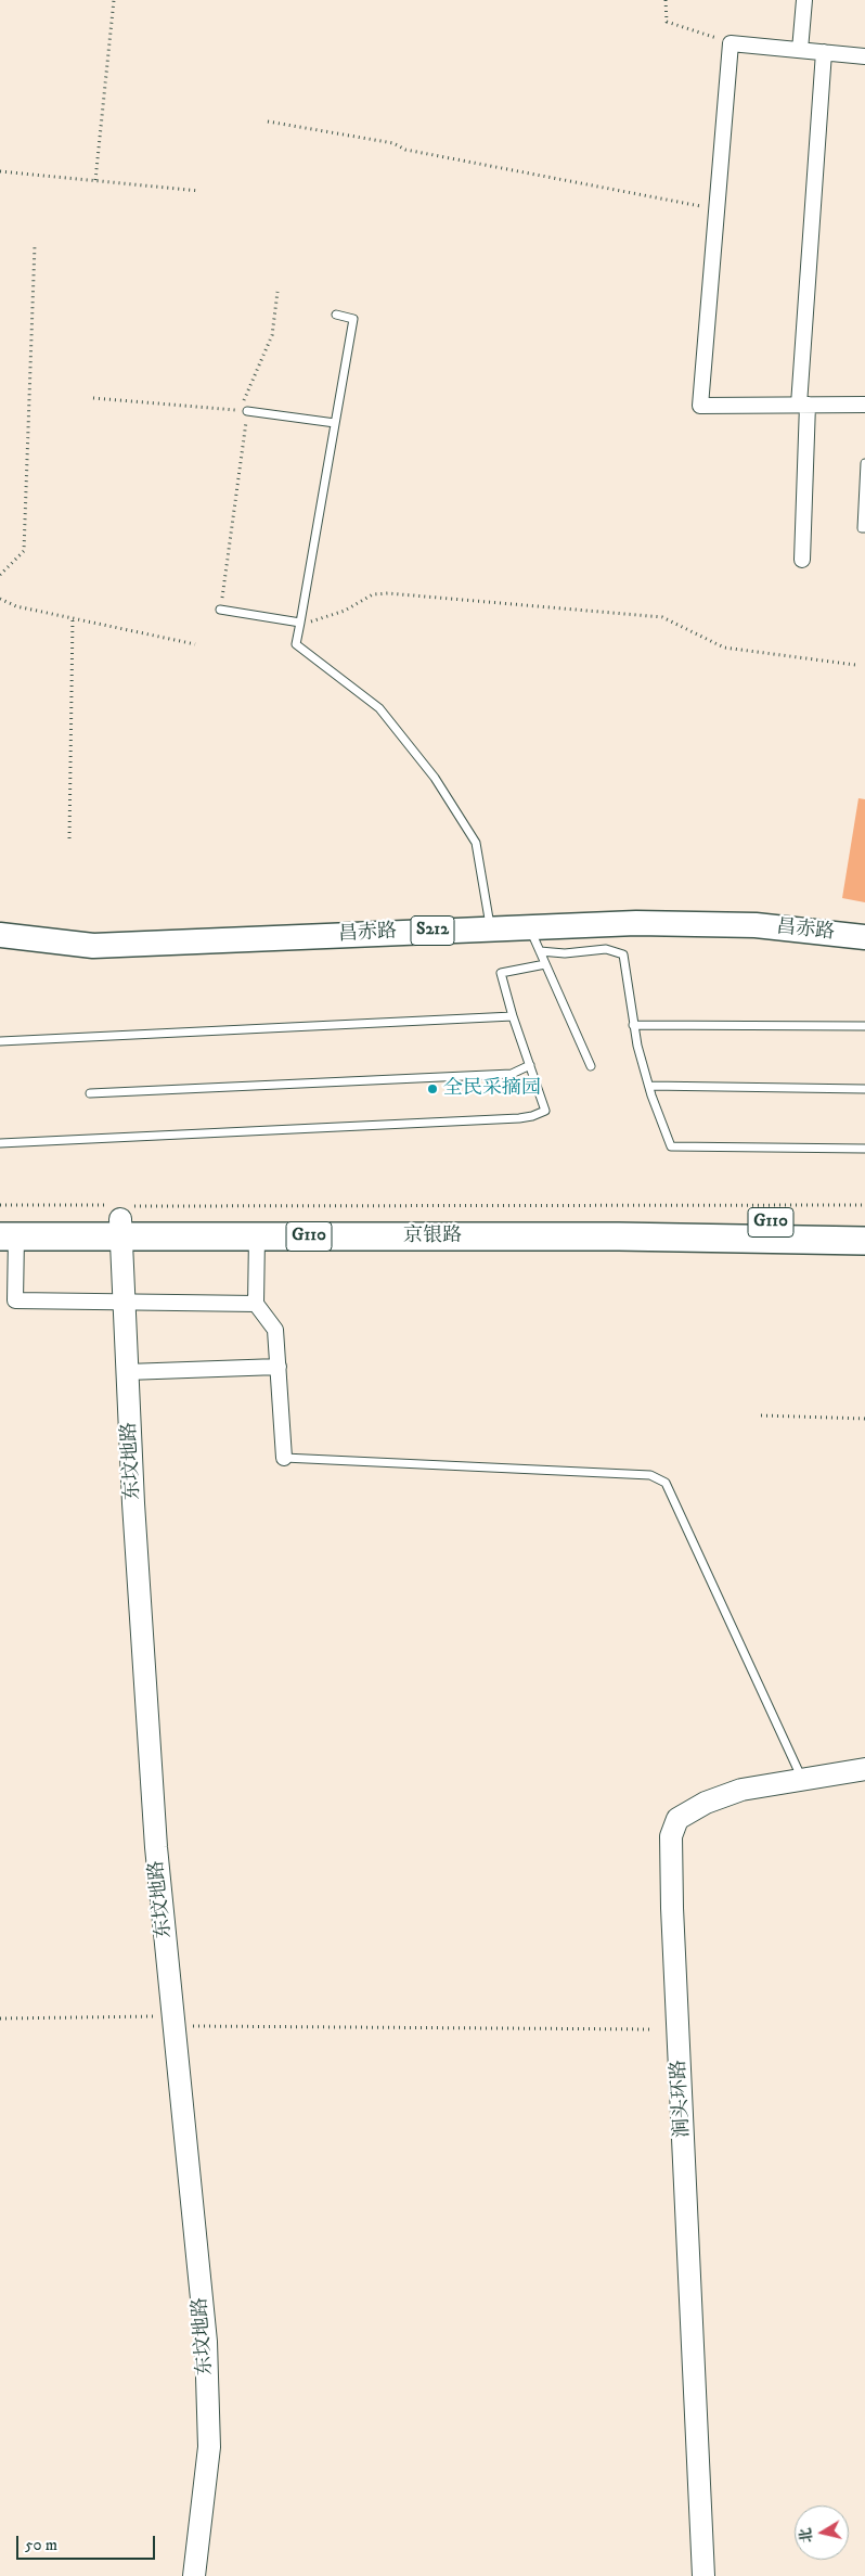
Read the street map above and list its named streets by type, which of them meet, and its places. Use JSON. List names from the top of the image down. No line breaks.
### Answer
{"streets":{"highway":["G110","京银路"],"main road":["S212","昌赤路"],"street":["东坟地路","涧头环路"]},"crossings":[["京银路","东坟地路"]],"places":["全民采摘园"],"scale_bar":"50 m","north":"left"}
